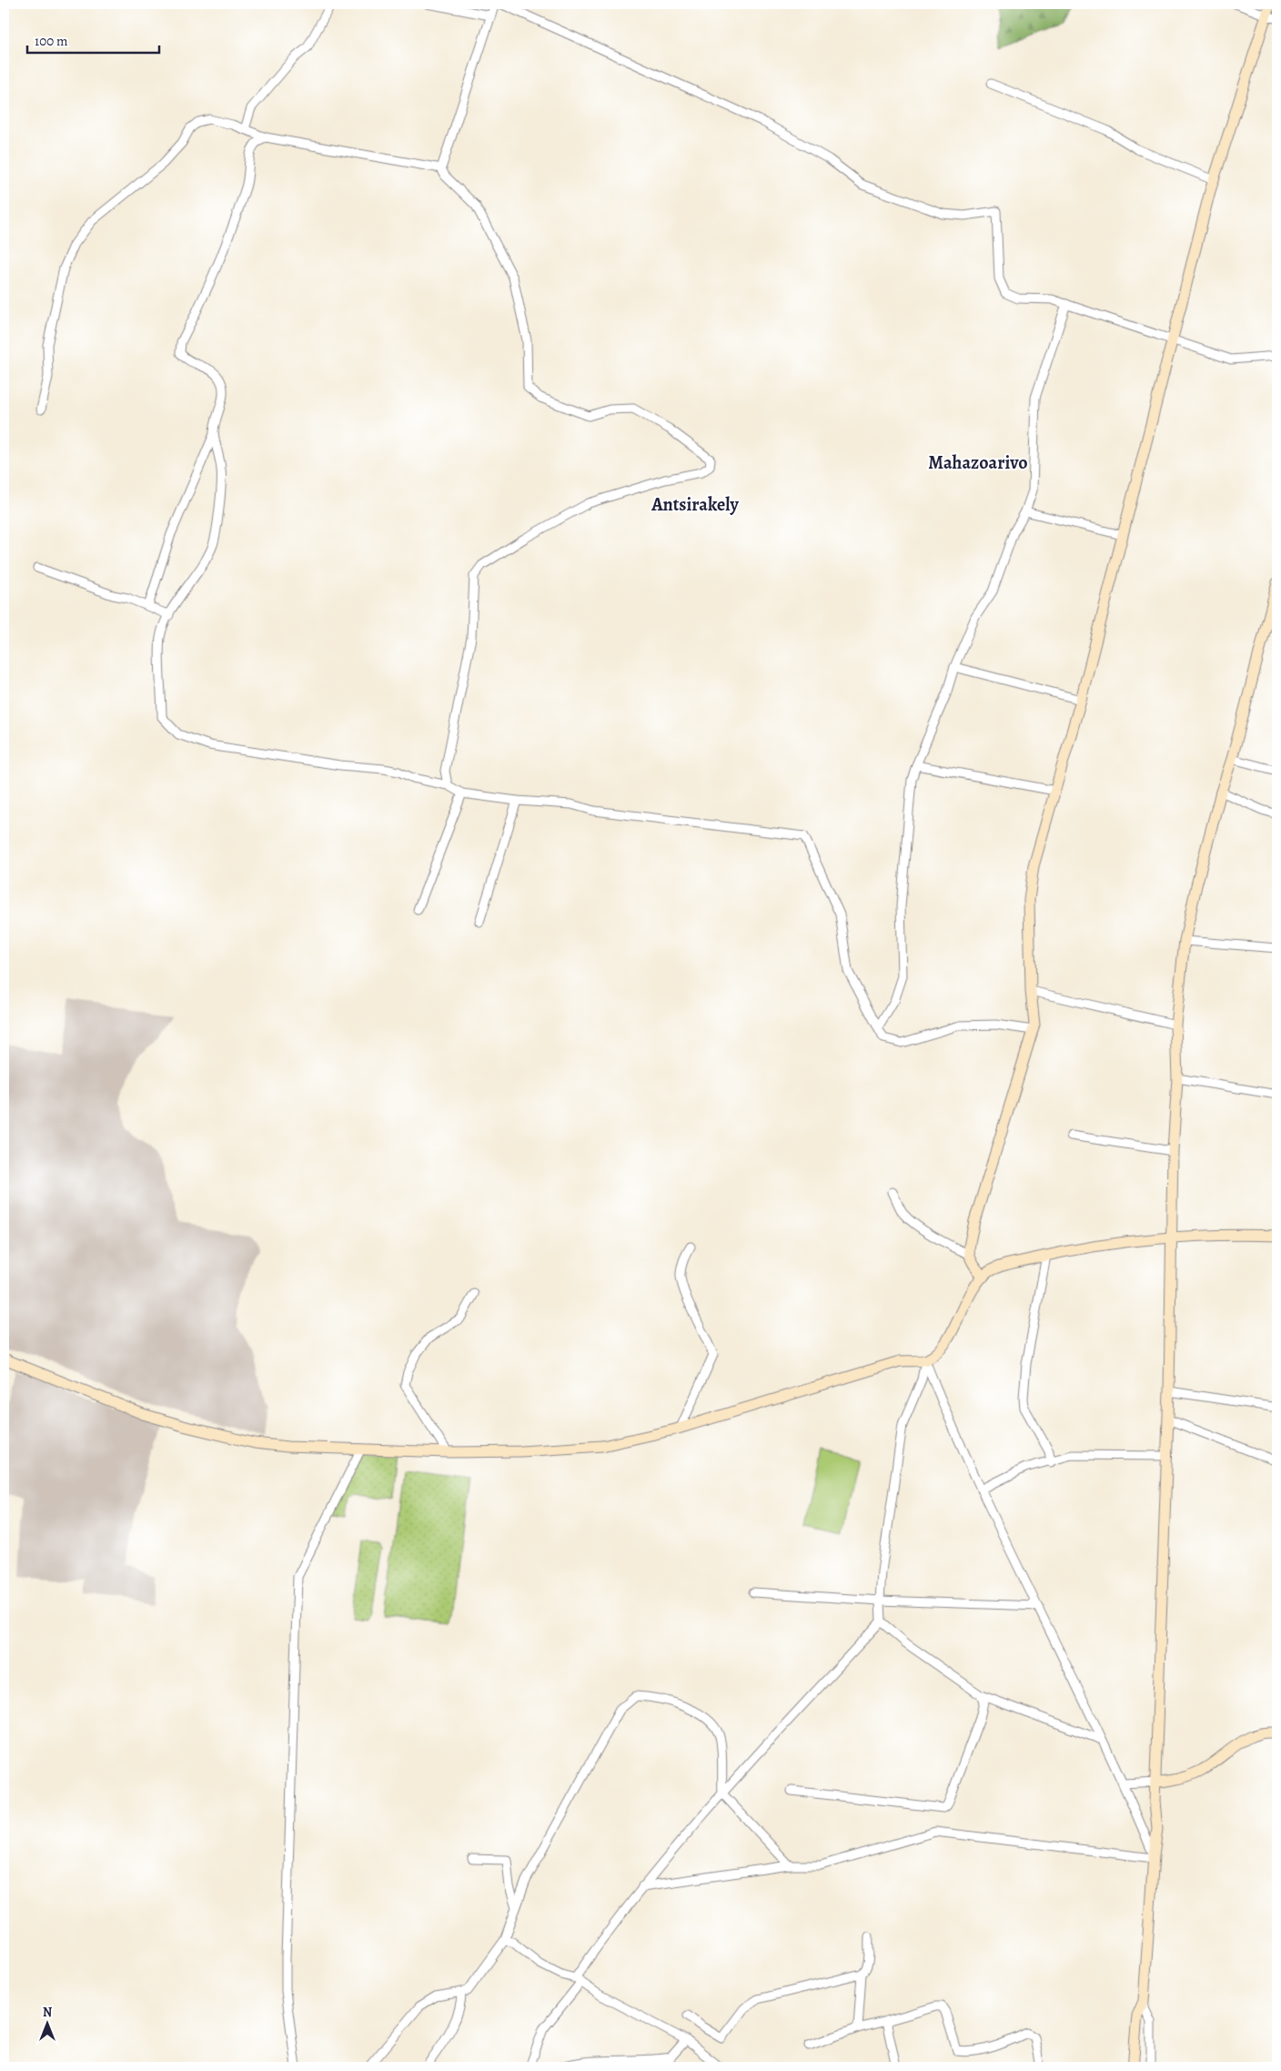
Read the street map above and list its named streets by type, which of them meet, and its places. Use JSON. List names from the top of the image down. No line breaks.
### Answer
{"districts":["Mahazoarivo","Antsirakely"],"scale_bar":"100 m","north":"top"}
